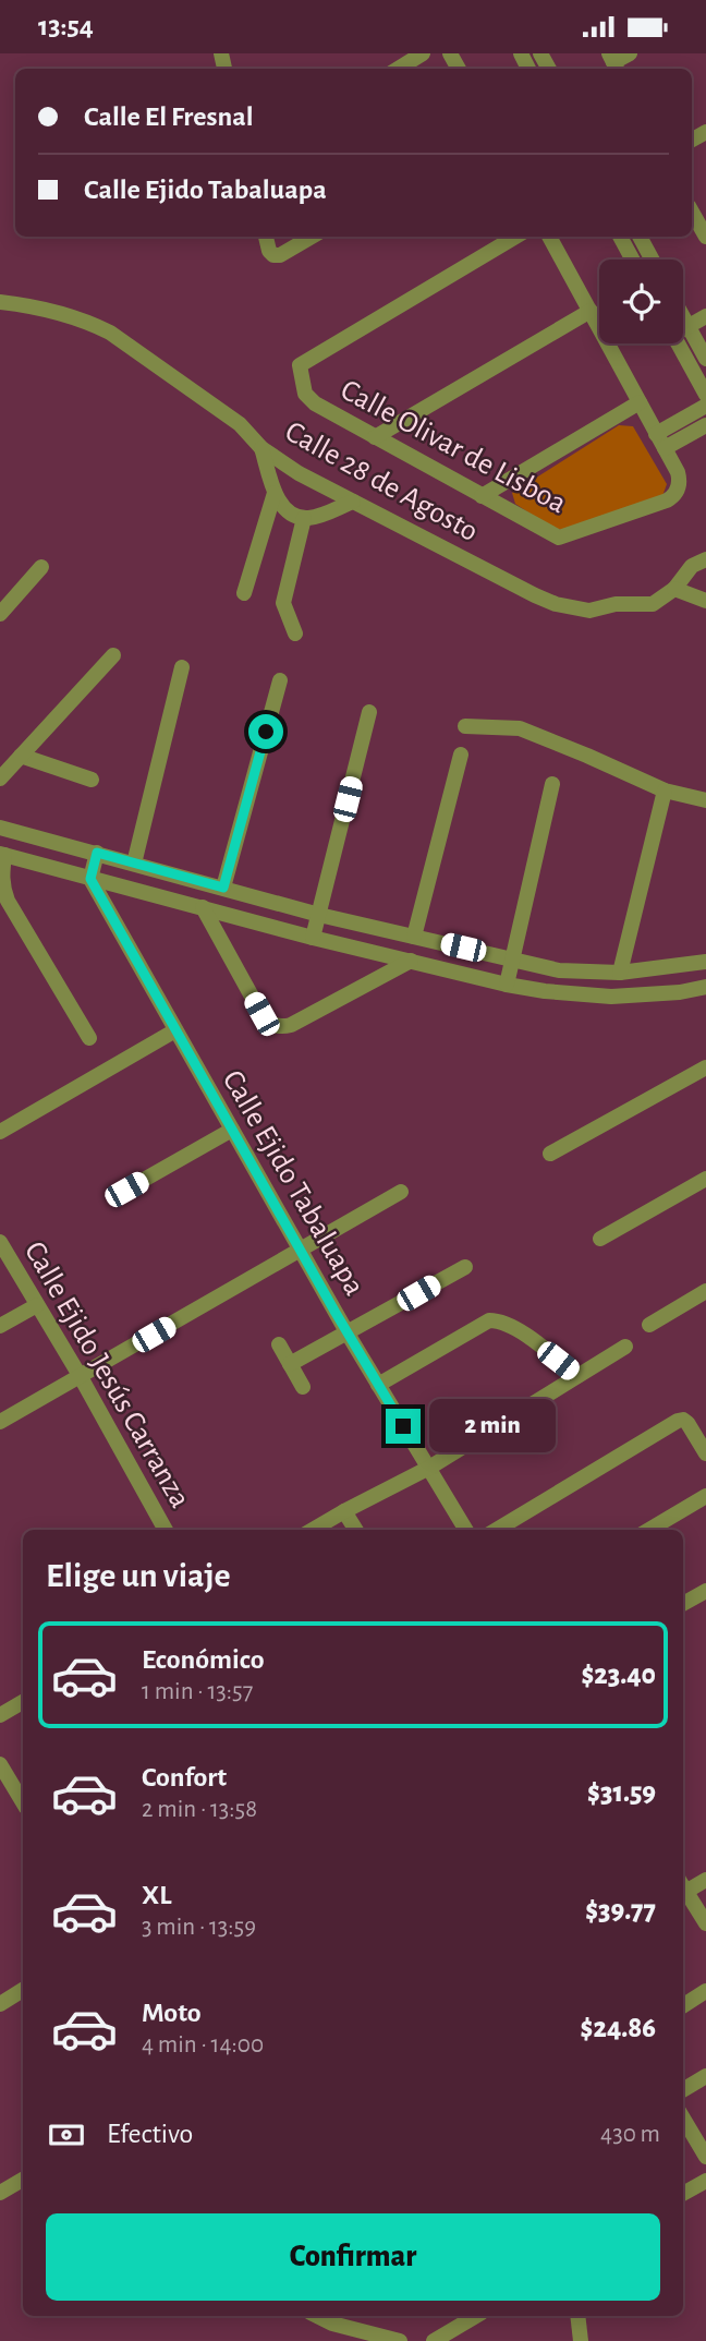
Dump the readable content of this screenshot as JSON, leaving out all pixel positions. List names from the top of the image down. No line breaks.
{"streets":{"street":["Calle Olivar de Lisboa","Calle 28 de Agosto","Calle Ejido Tabaluapa","Calle Ejido Jesús Carranza"]},"page":{"status":"13:54","banner":["Calle El Fresnal","Calle Ejido Tabaluapa"],"bubble":"2 min","heading":"Elige un viaje","list":[{"name":"Económico","note":"1 min · 13:57","value":"$23.40"},{"name":"Confort","note":"2 min · 13:58","value":"$31.59"},{"name":"XL","note":"3 min · 13:59","value":"$39.77"},{"name":"Moto","note":"4 min · 14:00","value":"$24.86"}],"pay":["Efectivo","430 m"],"buttons":"Confirmar"}}
